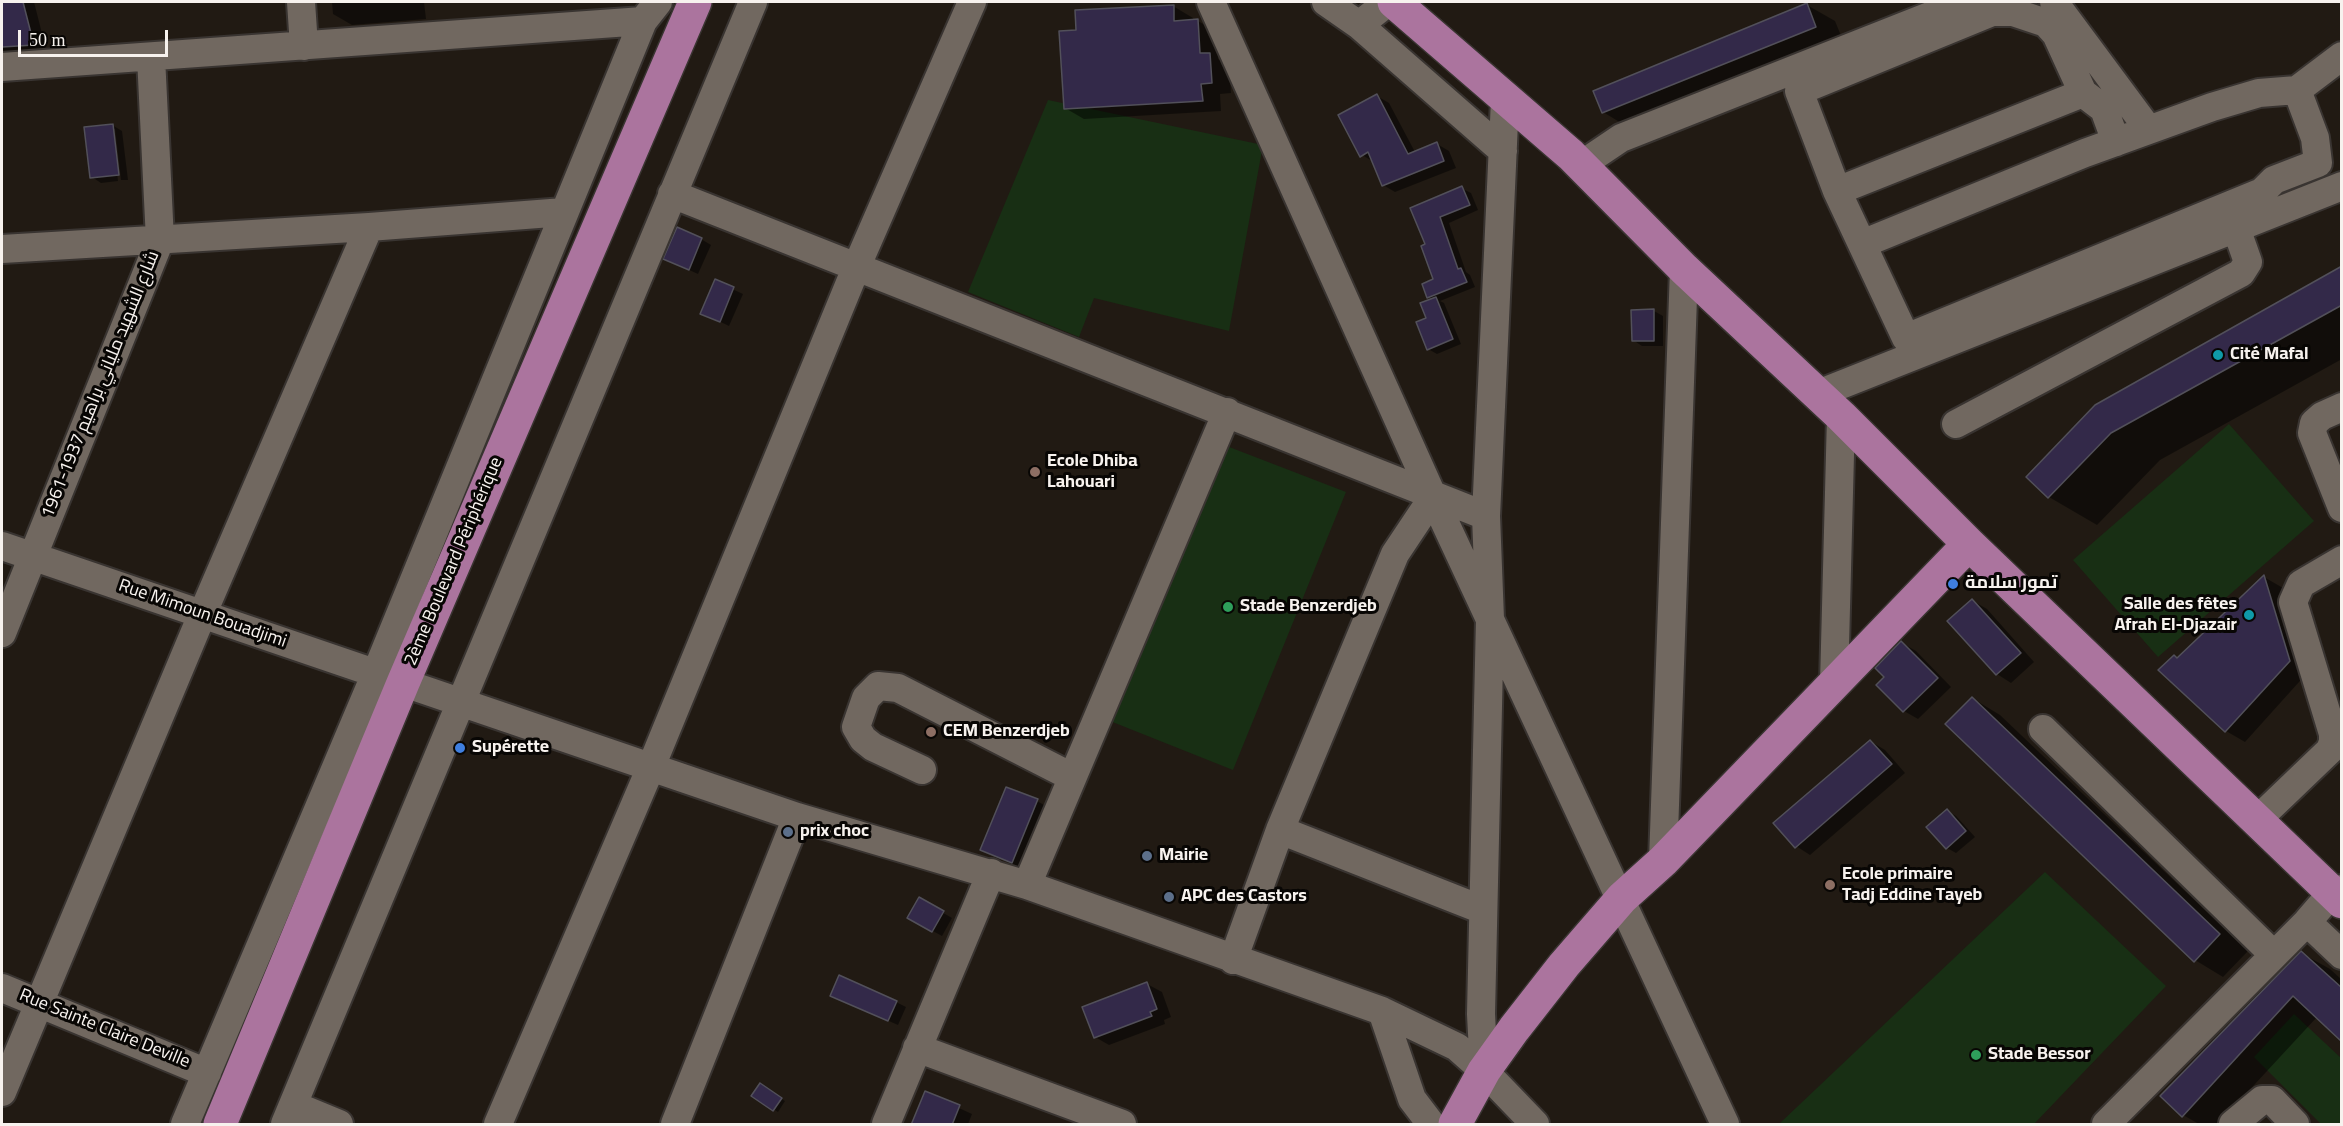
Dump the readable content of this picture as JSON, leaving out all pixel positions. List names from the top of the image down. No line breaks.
{"streets":{"main road":["2ème Boulevard Périphérique"],"street":["شارع الشهيد ملياني براهيم 1937-1961","Rue Mimoun Bouadjimi","Rue Sainte Claire Deville"]},"crossings":[["شارع الشهيد ملياني براهيم 1937-1961","Rue Mimoun Bouadjimi"],["2ème Boulevard Périphérique","Rue Mimoun Bouadjimi"]],"places":["Cité Mafal","Ecole Dhiba Lahouari","تمور سلامة","Stade Benzerdjeb","Salle des fêtes Afrah El-Djazair","CEM Benzerdjeb","Supérette","prix choc","Mairie","Ecole primaire Tadj Eddine Tayeb","APC des Castors","Stade Bessor"],"scale_bar":"50 m"}
